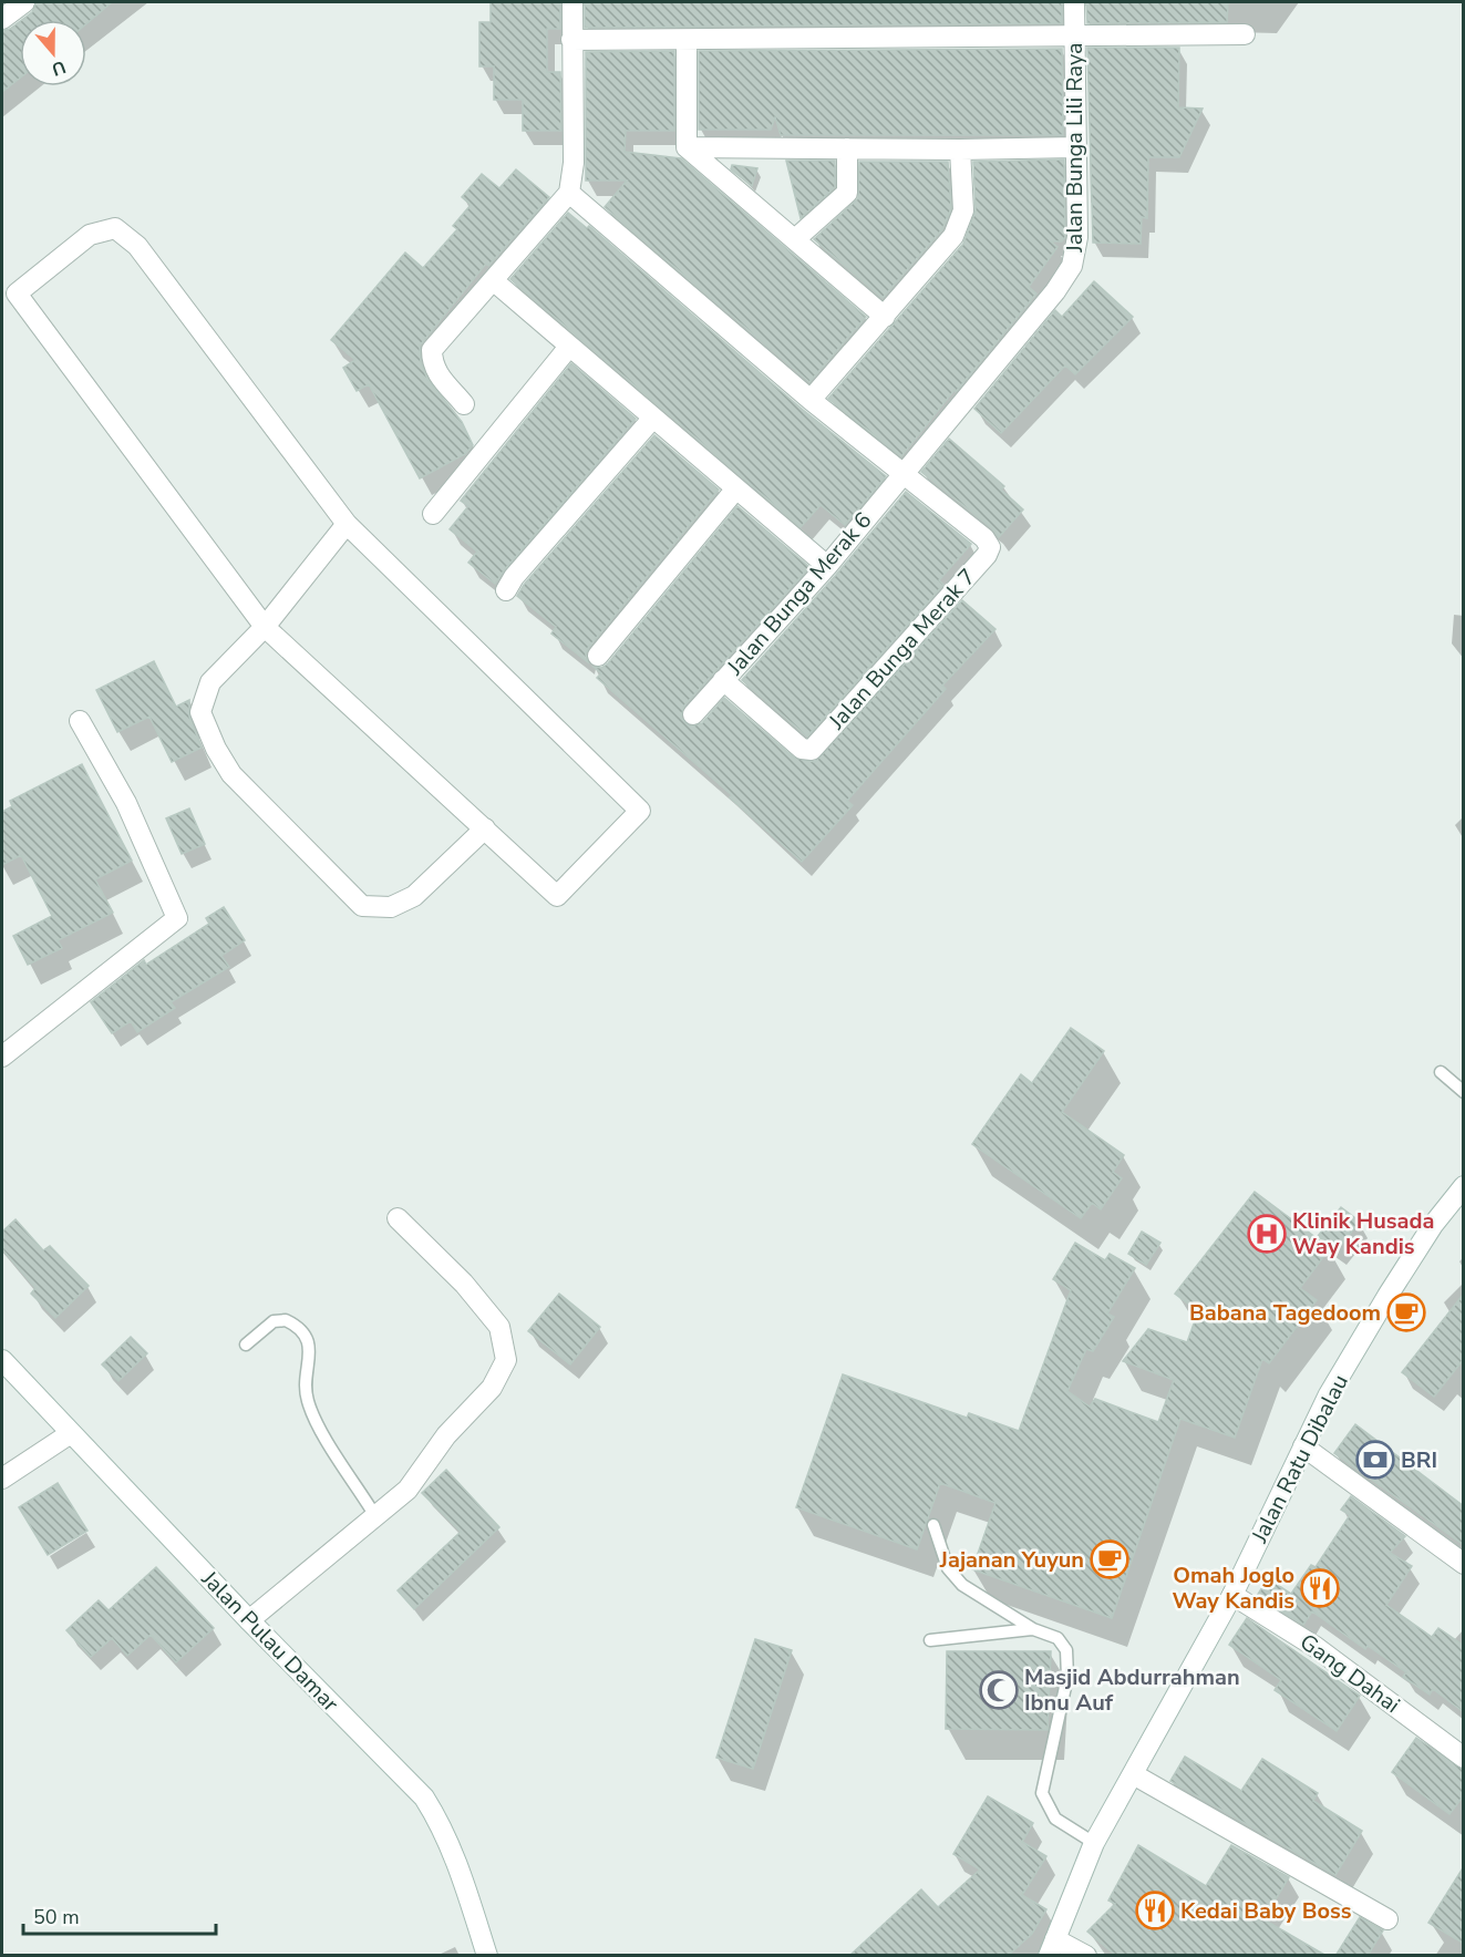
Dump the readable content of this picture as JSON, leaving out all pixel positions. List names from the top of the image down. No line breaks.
{"streets":{"street":["Jalan Bunga Lili Raya","Jalan Bunga Merak 6","Jalan Bunga Merak 7","Jalan Ratu Dibalau","Jalan Pulau Damar","Gang Dahai"]},"crossings":[["Jalan Bunga Lili Raya","Jalan Bunga Merak 6"],["Jalan Bunga Lili Raya","Jalan Bunga Merak 7"],["Jalan Bunga Merak 6","Jalan Bunga Merak 7"],["Jalan Ratu Dibalau","Gang Dahai"]],"places":{"hospital":["Klinik Husada Way Kandis"],"cafe":["Babana Tagedoom","Jajanan Yuyun"],"bank":["BRI"],"restaurant":["Omah Joglo Way Kandis","Kedai Baby Boss"],"mosque":["Masjid Abdurrahman Ibnu Auf"]},"scale_bar":"50 m","north":"bottom"}
